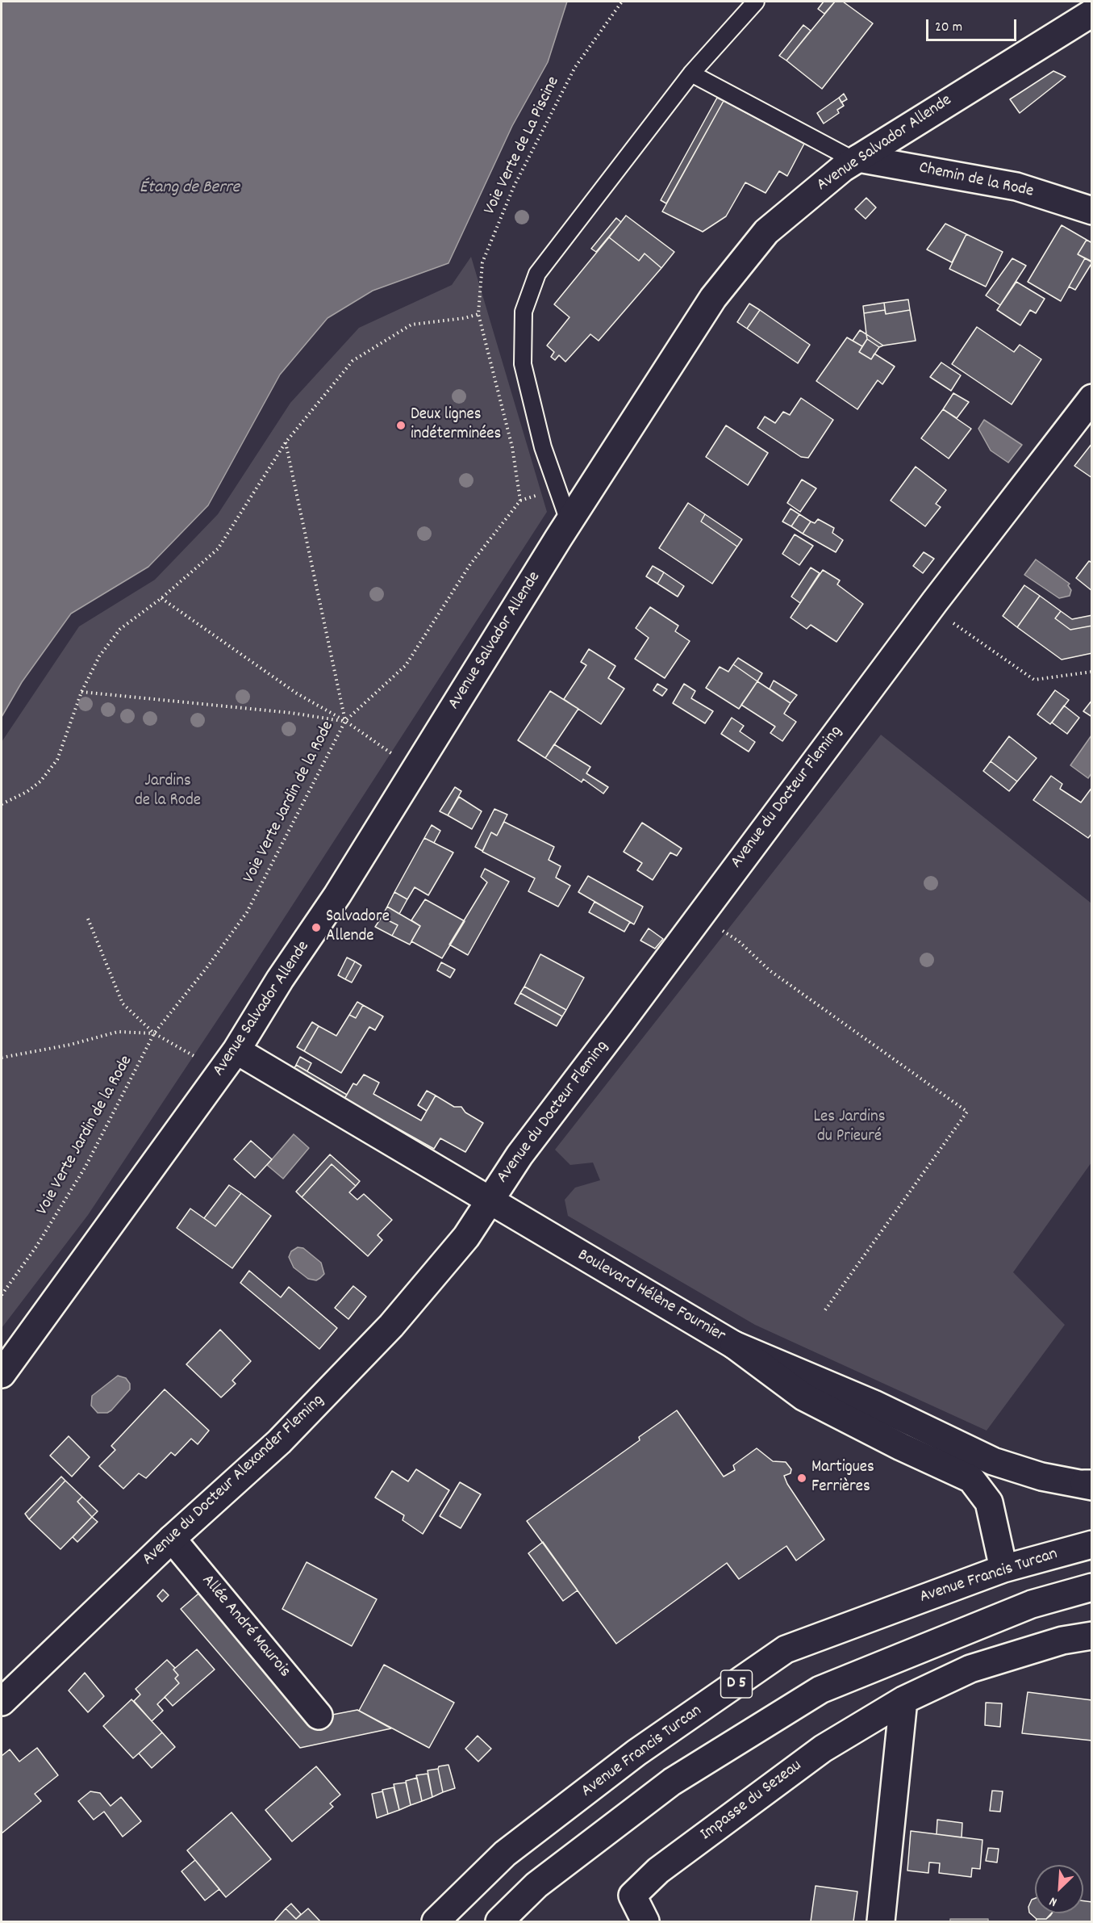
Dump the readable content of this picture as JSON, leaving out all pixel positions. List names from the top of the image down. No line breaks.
{"streets":{"main road":["Avenue Salvador Allende","Chemin de la Rode","Avenue du Docteur Fleming","Boulevard Hélène Fournier","Avenue du Docteur Alexander Fleming","Avenue Francis Turcan","Allée André Maurois","D 5","Impasse du Sezeau"],"path":["Voie Verte de La Piscine","Voie Verte Jardin de la Rode"]},"crossings":[["Avenue Salvador Allende","Chemin de la Rode"],["Avenue Salvador Allende","Boulevard Hélène Fournier"],["Voie Verte de La Piscine","Voie Verte Jardin de la Rode"],["Avenue du Docteur Fleming","Boulevard Hélène Fournier"],["Avenue du Docteur Fleming","Avenue du Docteur Alexander Fleming"],["Boulevard Hélène Fournier","Avenue du Docteur Alexander Fleming"],["Avenue du Docteur Alexander Fleming","Allée André Maurois"]],"water":["Étang de Berre"],"parks":["Jardins de la Rode","Les Jardins du Prieuré"],"places":["Deux lignes indéterminées","Salvadore Allende","Martigues Ferrières"],"scale_bar":"20 m","north":"bottom left"}
